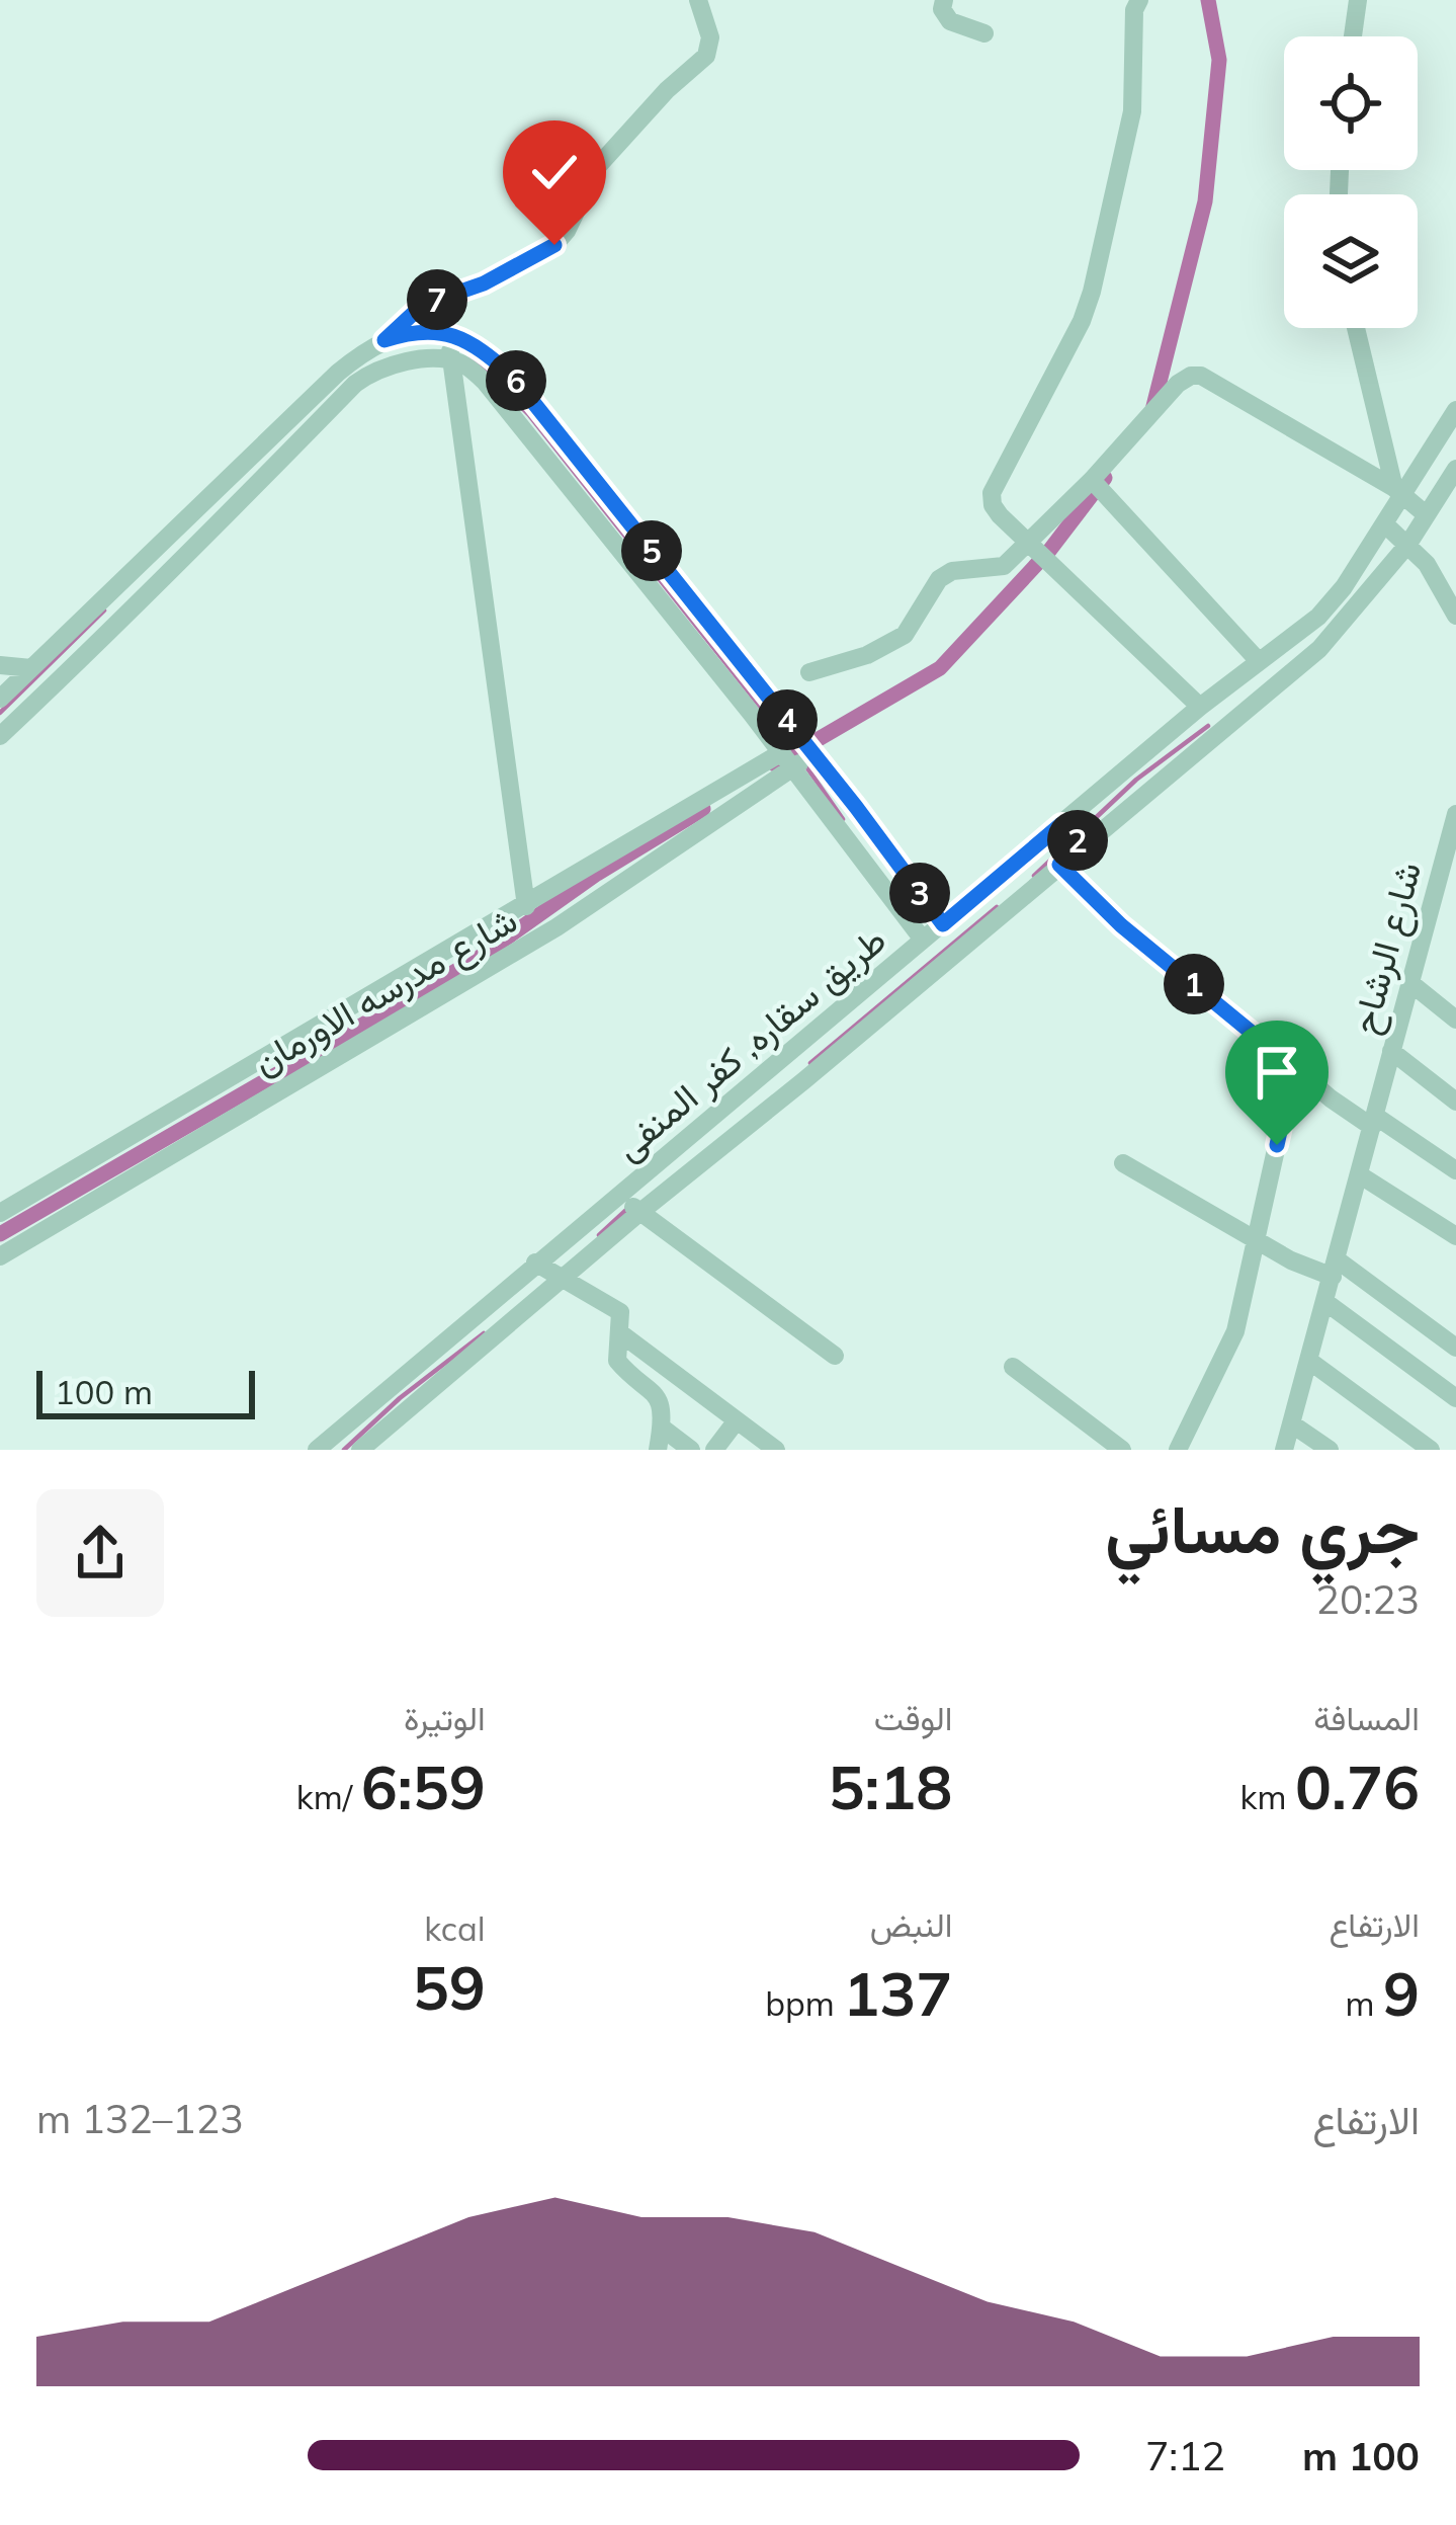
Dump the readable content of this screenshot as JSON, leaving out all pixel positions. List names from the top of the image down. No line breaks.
{"streets":{"street":["شارع الرشاح","شارع مدرسه الاورمان","طريق سقاره, كفر المنفى"]},"scale_bar":"100 m","page":{"pins":["7","6","5","4","2","3","1"],"scale":"100 m","heading":["جري مسائي","20:23"],"stats":[["المسافة","0.76 km"],["الوقت","5:18"],["الوتيرة","6:59 /km"],["الارتفاع","9 m"],["النبض","137 bpm"],["kcal","59"]],"chart":["الارتفاع","123–132 m"],"list":[{"name":"100 m","note":"7:12"}]}}
